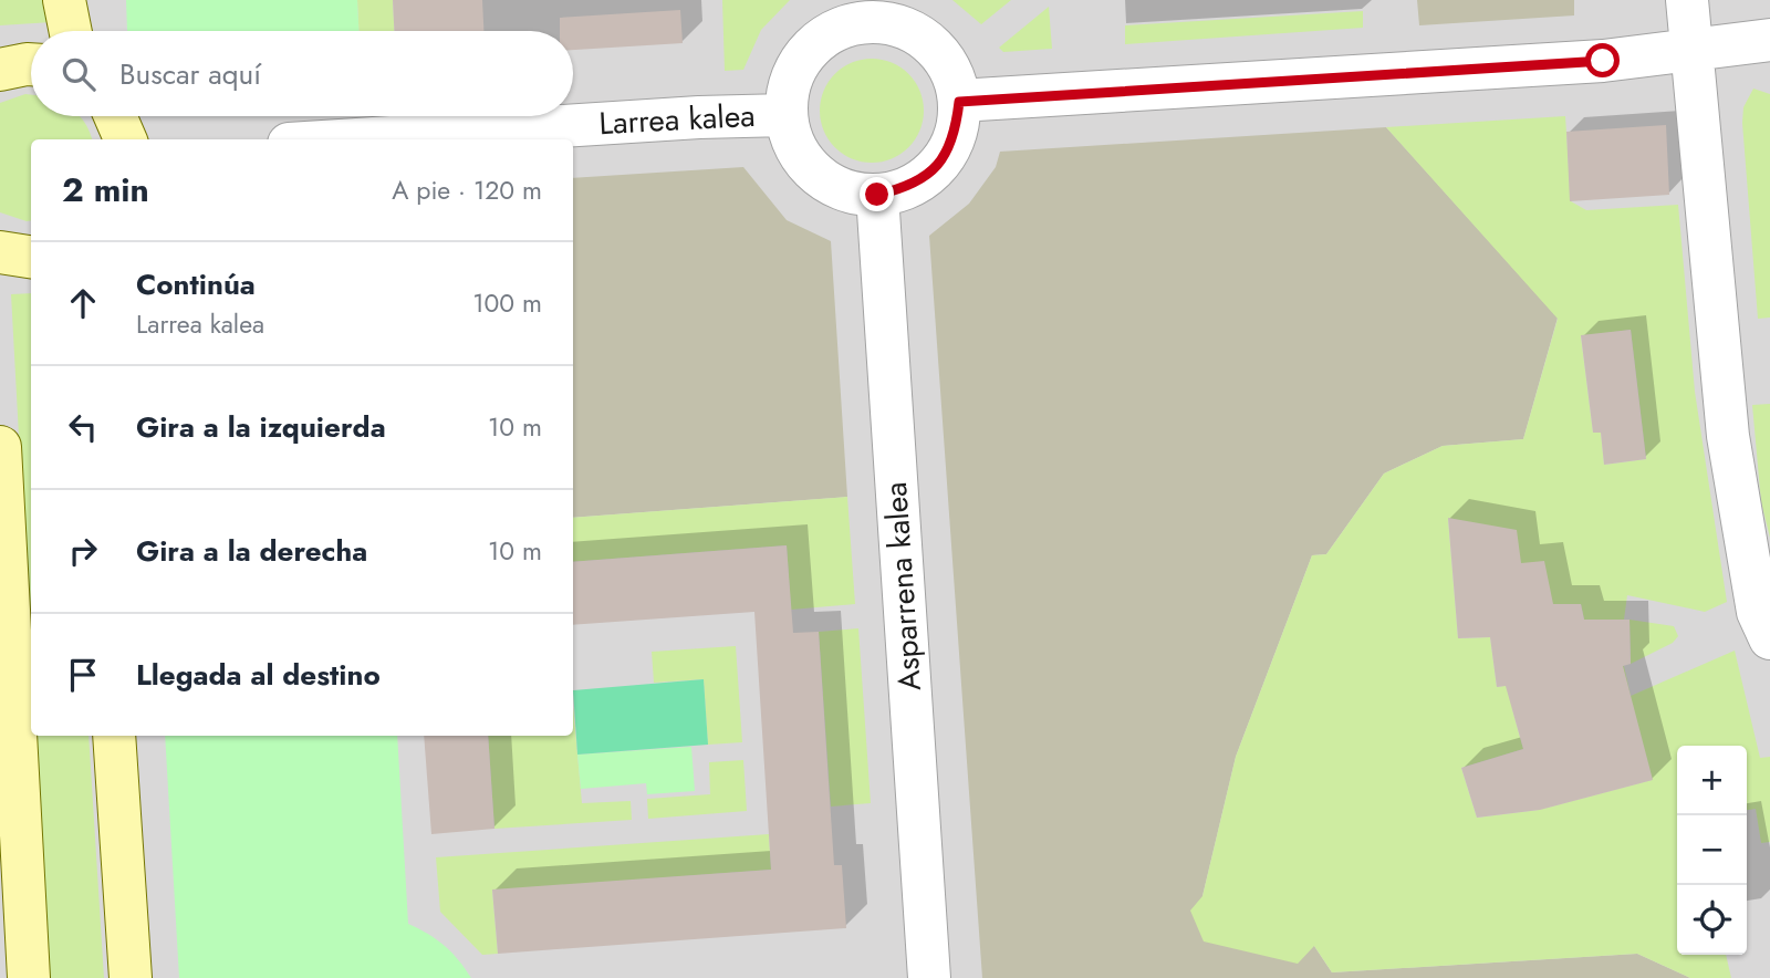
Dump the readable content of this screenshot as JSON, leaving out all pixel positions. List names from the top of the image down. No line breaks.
{"streets":{"street":["Larrea kalea","Asparrena kalea"]},"crossings":[["Larrea kalea","Asparrena kalea"]],"page":{"search":"Buscar aquí","heading":["2 min","A pie · 120 m"],"list":[["Continúa","Larrea kalea","100 m"],["Gira a la izquierda","10 m"],["Gira a la derecha","10 m"],"Llegada al destino"],"map_buttons":["+","−"]}}
